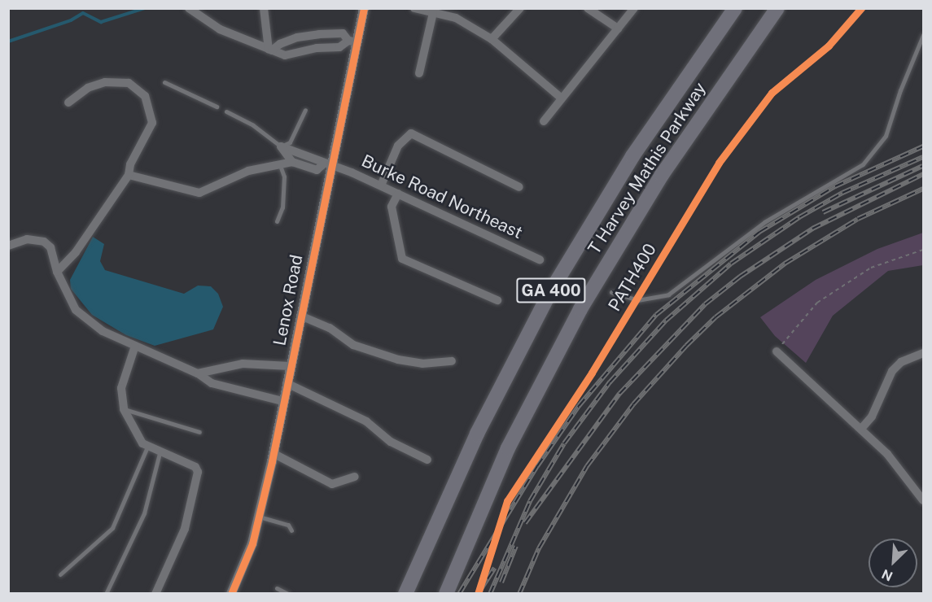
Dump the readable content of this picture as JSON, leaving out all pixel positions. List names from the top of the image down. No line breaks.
{"streets":{"highway":["T Harvey Mathis Parkway","GA 400"],"street":["Burke Road Northeast","Lenox Road"],"cycle path":["PATH400"]},"crossings":[["Burke Road Northeast","Lenox Road"]],"north":"bottom left"}
